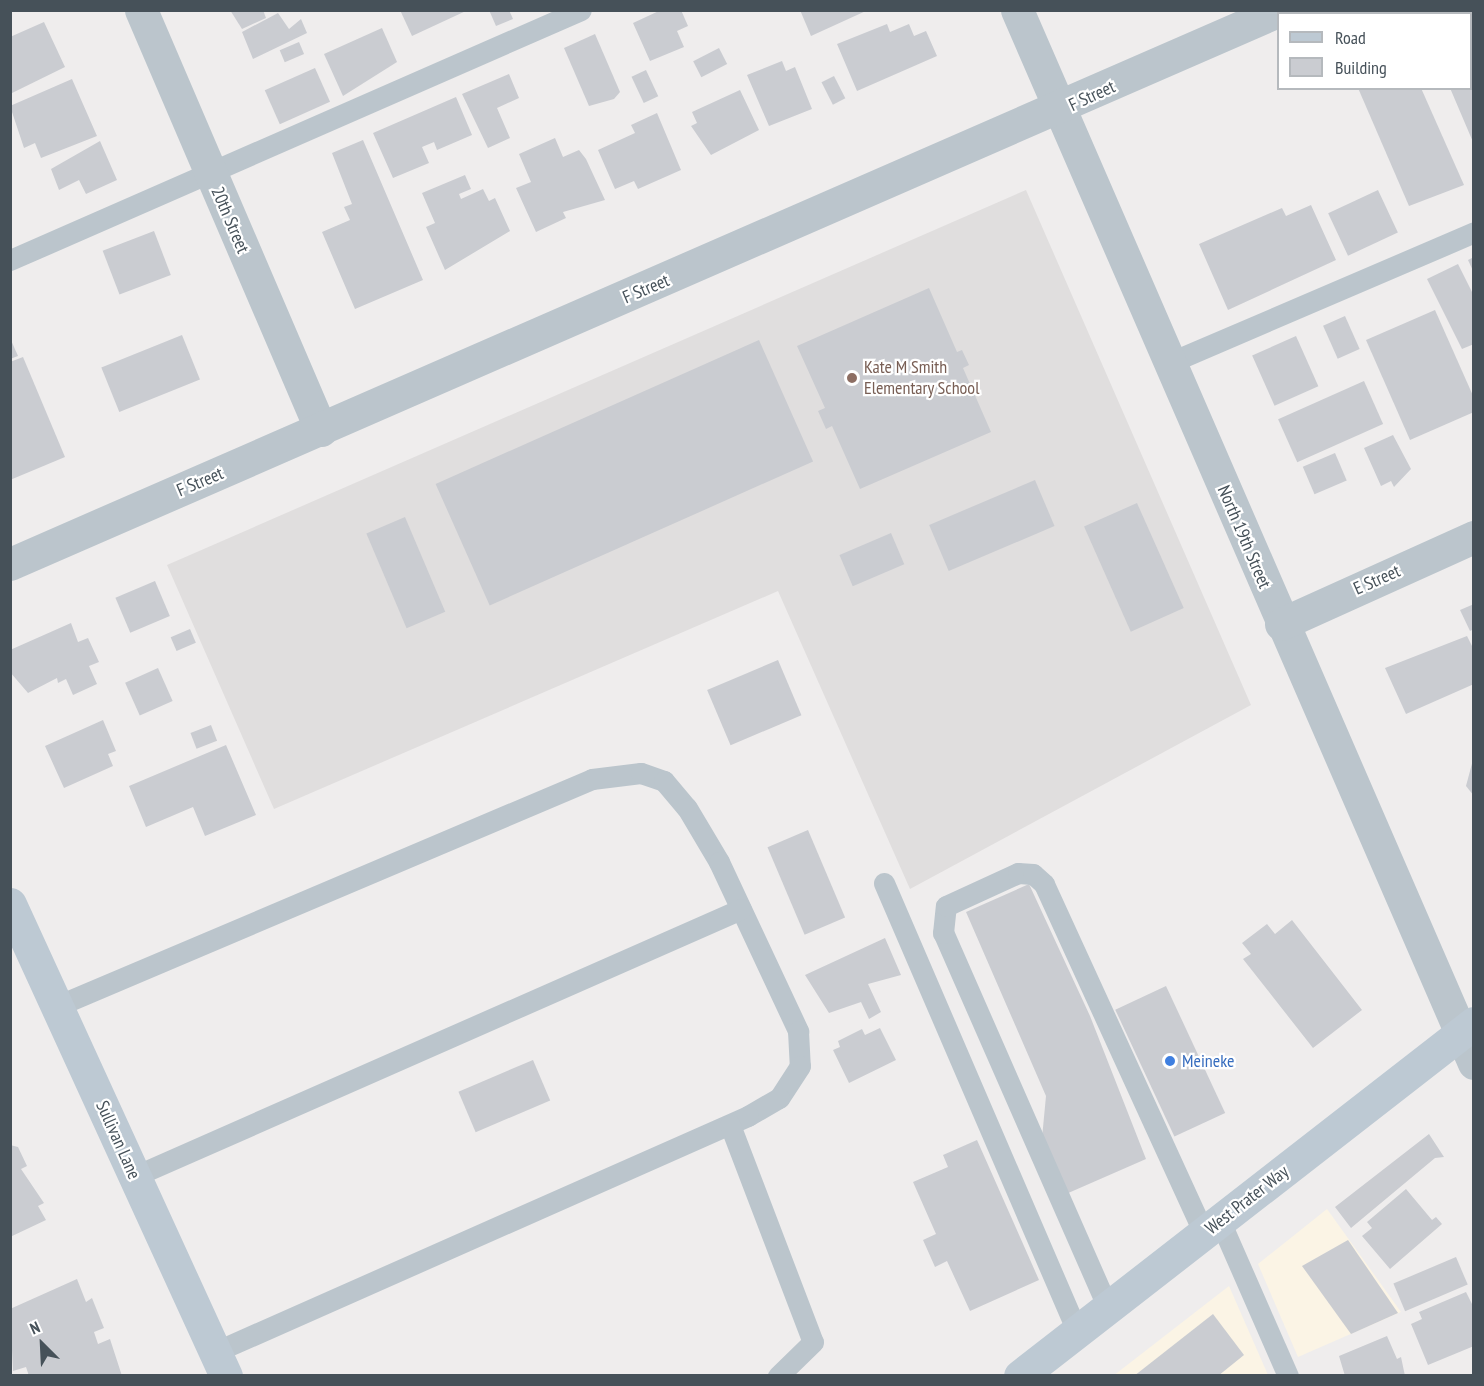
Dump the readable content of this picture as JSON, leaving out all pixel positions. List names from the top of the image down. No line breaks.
{"streets":{"main road":["Sullivan Lane","West Prater Way"],"street":["F Street","20th Street","North 19th Street","E Street"]},"crossings":[["F Street","20th Street"],["F Street","North 19th Street"],["North 19th Street","E Street"],["North 19th Street","West Prater Way"]],"places":["Kate M Smith Elementary School","Meineke"],"legend":["Road","Building"],"north":"top left"}
